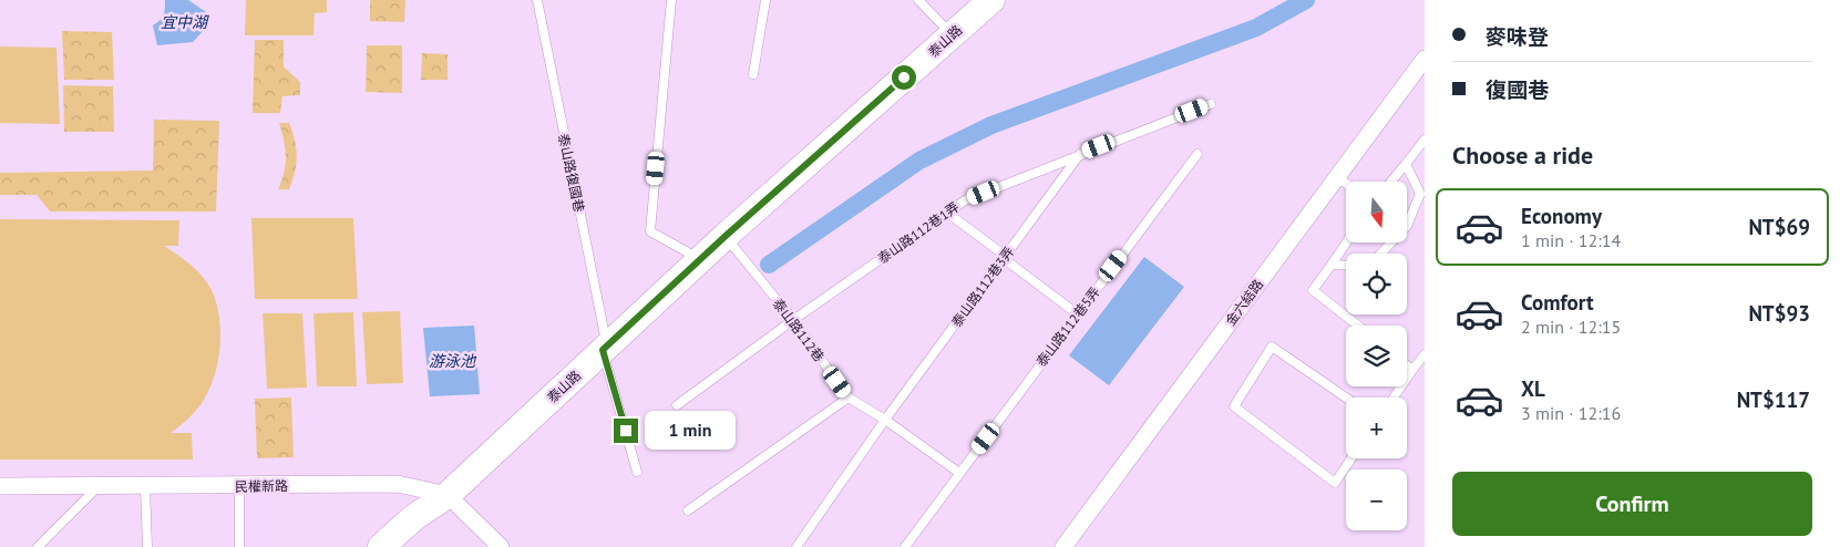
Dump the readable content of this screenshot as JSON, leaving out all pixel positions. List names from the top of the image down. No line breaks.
{"streets":{"main road":["泰山路"],"street":["金六結路","民權新路"],"lane":["泰山路復國巷","泰山路112巷1弄","泰山路112巷3弄","泰山路112巷5弄","泰山路112巷"]},"crossings":[["泰山路","泰山路復國巷"],["泰山路","泰山路112巷"],["泰山路","民權新路"],["泰山路112巷1弄","泰山路112巷3弄"],["泰山路112巷1弄","泰山路112巷"],["泰山路112巷3弄","泰山路112巷"],["泰山路112巷5弄","泰山路112巷"]],"water":["宜中湖","游泳池"],"north":"bottom","page":{"banner":["麥味登","復國巷"],"heading":"Choose a ride","map_buttons":["+","−"],"list":[{"name":"Economy","note":"1 min · 12:14","value":"NT$69"},{"name":"Comfort","note":"2 min · 12:15","value":"NT$93"},{"name":"XL","note":"3 min · 12:16","value":"NT$117"}],"bubble":"1 min","buttons":"Confirm"}}
